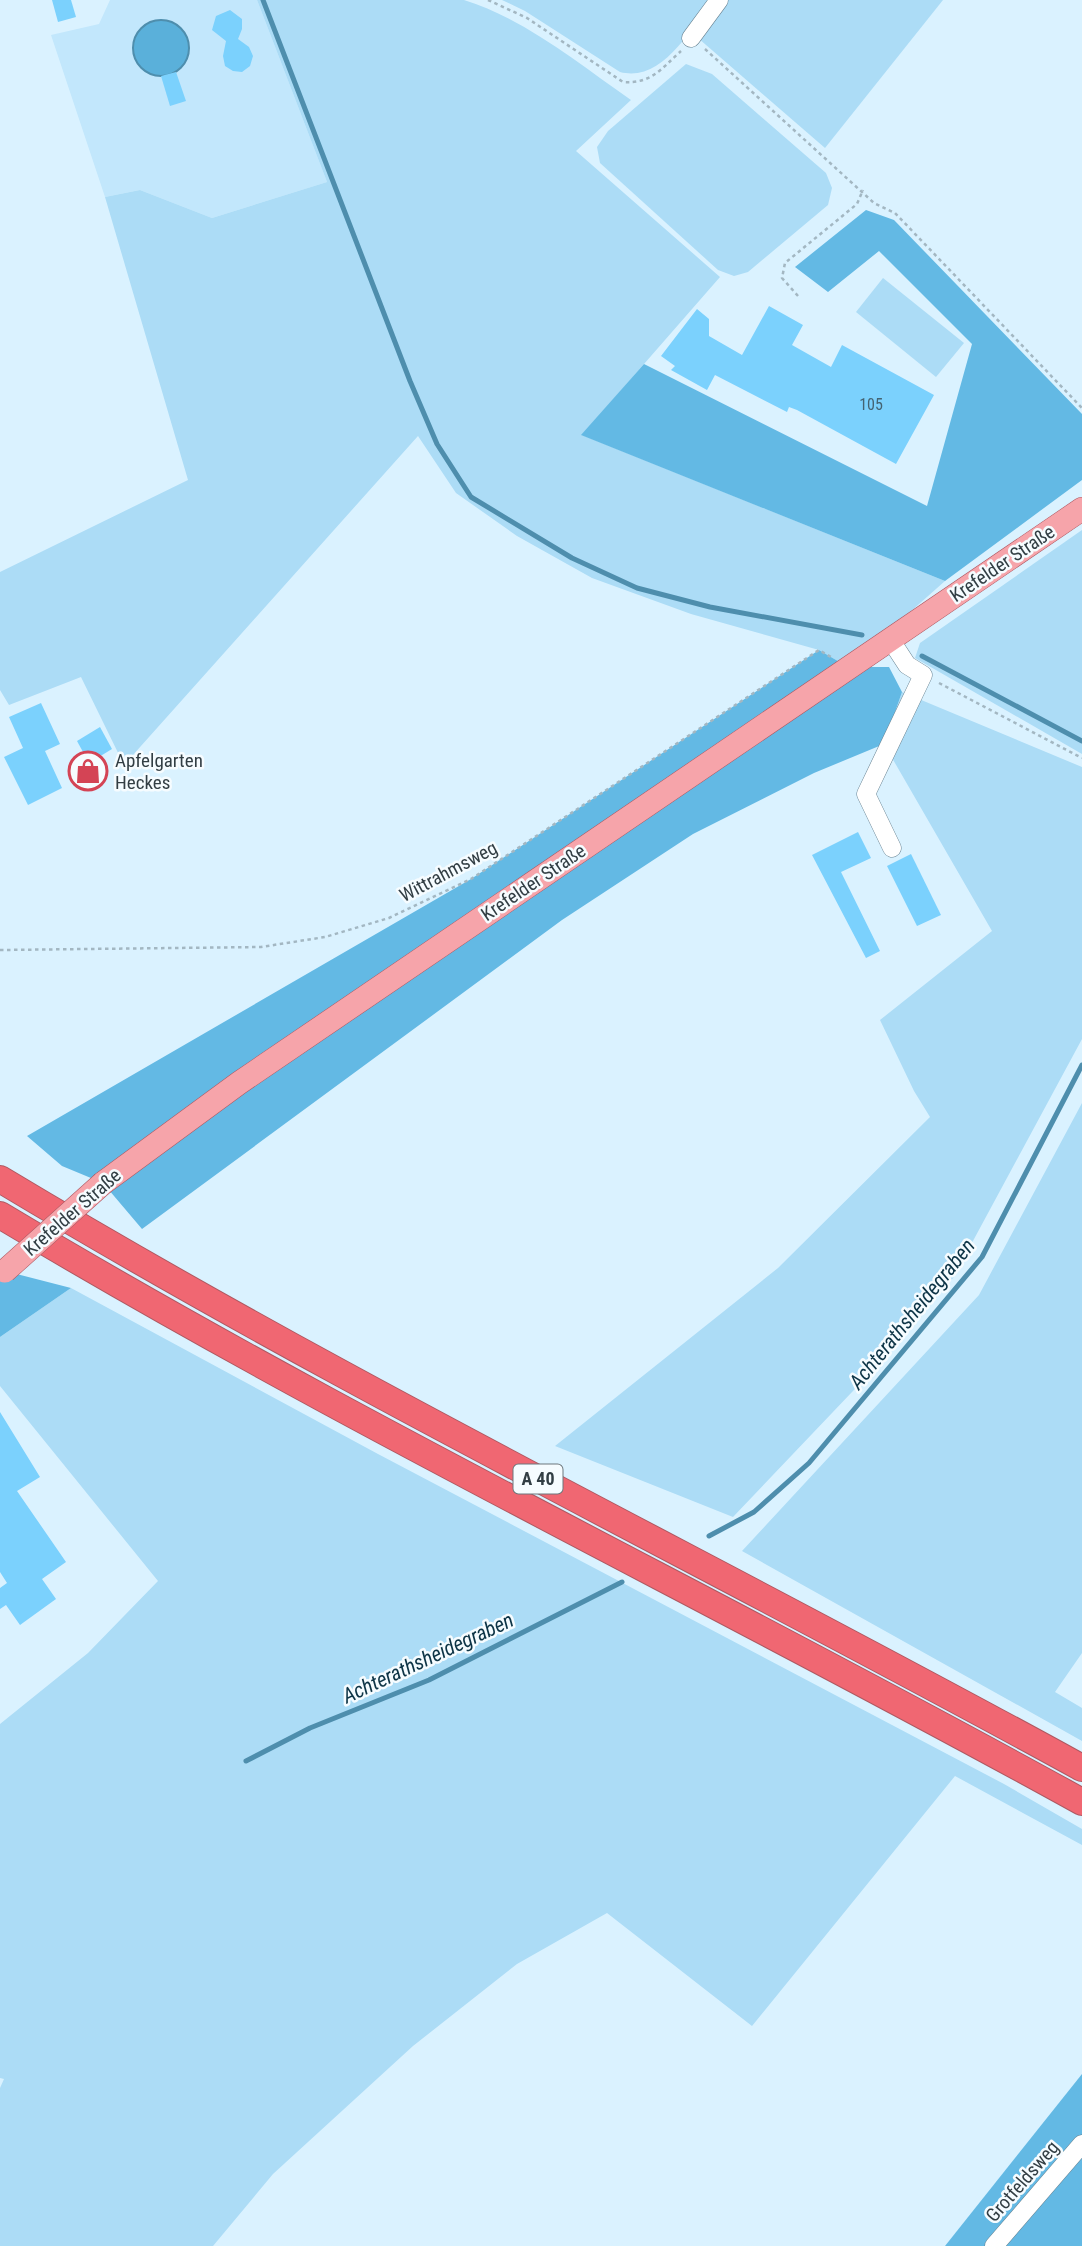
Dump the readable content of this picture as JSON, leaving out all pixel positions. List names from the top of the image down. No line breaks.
{"streets":{"highway":["A 40"],"main road":["Krefelder Straße"],"street":["Grotfeldsweg"],"path":["Wittrahmsweg"]},"crossings":[["Krefelder Straße","Wittrahmsweg"]],"water":["Achterathsheidegraben"],"places":{"shop":["Apfelgarten Heckes"]},"house_numbers":["105"]}
